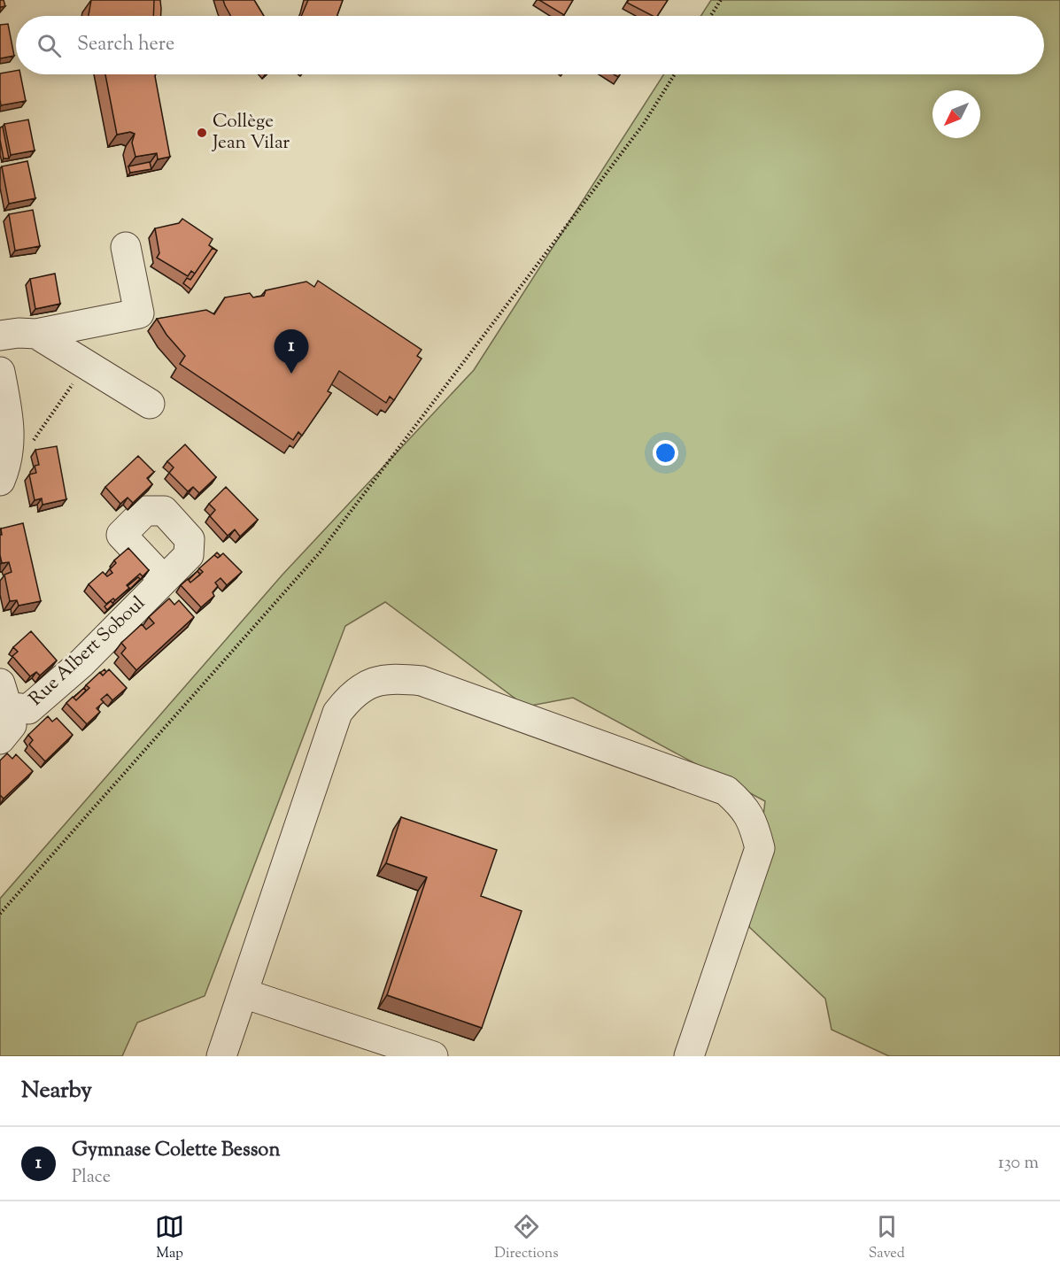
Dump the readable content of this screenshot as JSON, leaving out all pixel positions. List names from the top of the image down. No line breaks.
{"streets":{"street":["Rue Albert Soboul"]},"places":["Collège Jean Vilar"],"north":"bottom left","page":{"search":"Search here","pins":"1","heading":"Nearby","list":[{"mark":"1","name":"Gymnase Colette Besson","note":"Place","value":"130 m"}],"nav":["Map","Directions","Saved"]}}
